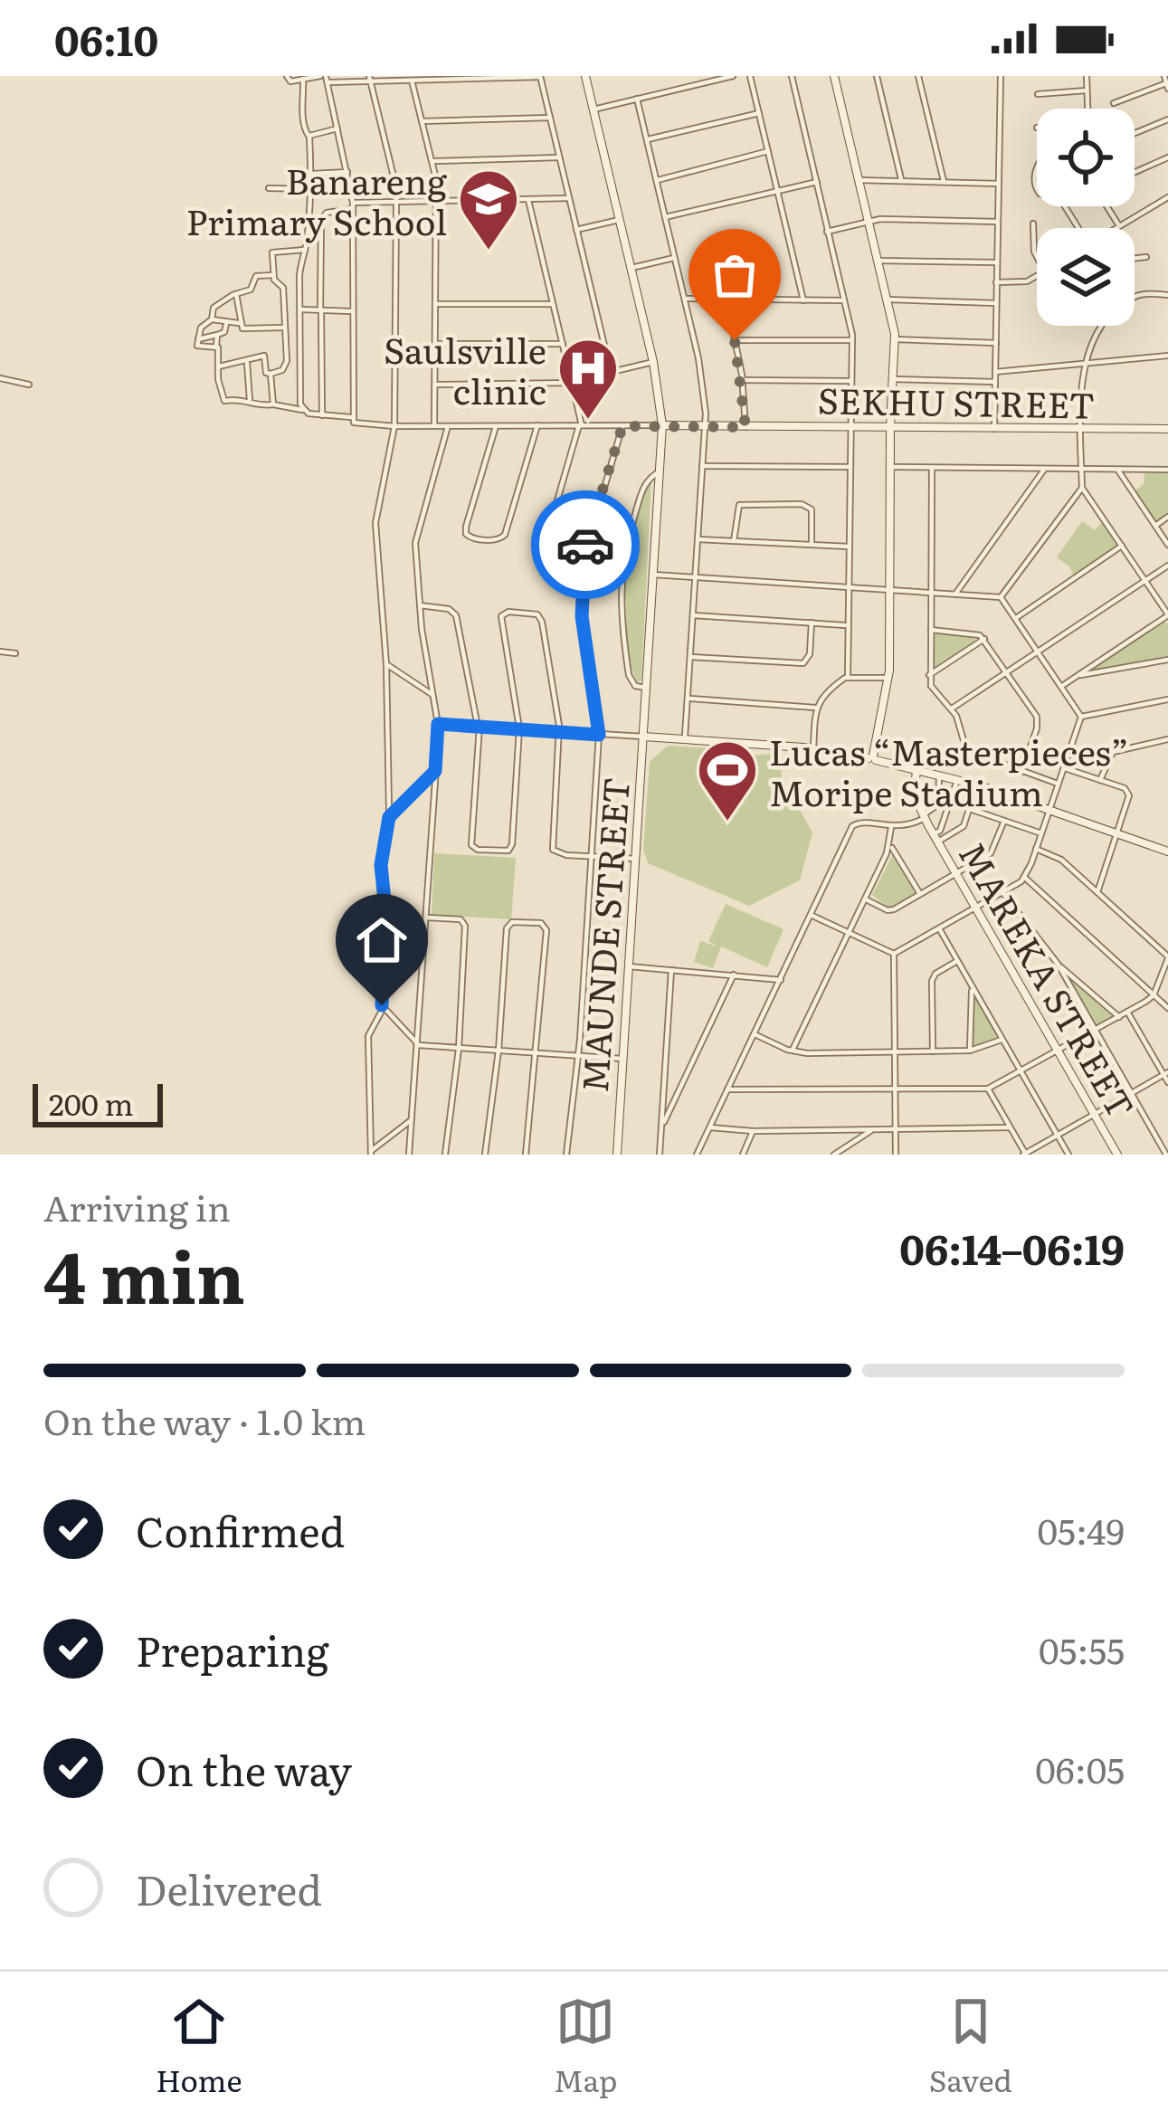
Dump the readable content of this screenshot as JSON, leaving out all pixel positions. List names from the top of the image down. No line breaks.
{"streets":{"street":["SEKHU STREET","MAUNDE STREET","MAREKA STREET"]},"crossings":[["SEKHU STREET","MAUNDE STREET"]],"places":{"school or university":["Banareng Primary School"],"hospital":["Saulsville clinic"],"sports":["Lucas “Masterpieces” Moripe Stadium"]},"scale_bar":"200 m","page":{"status":"06:10","scale":"200 m","heading":["4 min","Arriving in","06:14–06:19"],"bar":"On the way · 1.0 km","list":[["Confirmed","05:49"],["Preparing","05:55"],["On the way","06:05"],"Delivered"],"tabs":["Home","Map","Saved"]}}
